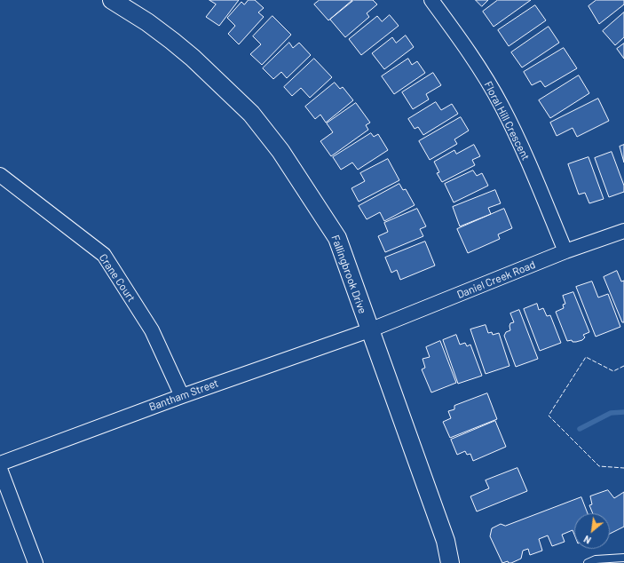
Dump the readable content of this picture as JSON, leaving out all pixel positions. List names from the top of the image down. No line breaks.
{"streets":{"street":["Floral Hill Crescent","Fallingbrook Drive","Crane Court","Daniel Creek Road","Bantham Street"]},"crossings":[["Floral Hill Crescent","Daniel Creek Road"],["Fallingbrook Drive","Daniel Creek Road"],["Fallingbrook Drive","Bantham Street"],["Crane Court","Bantham Street"],["Daniel Creek Road","Bantham Street"]],"north":"bottom left"}
